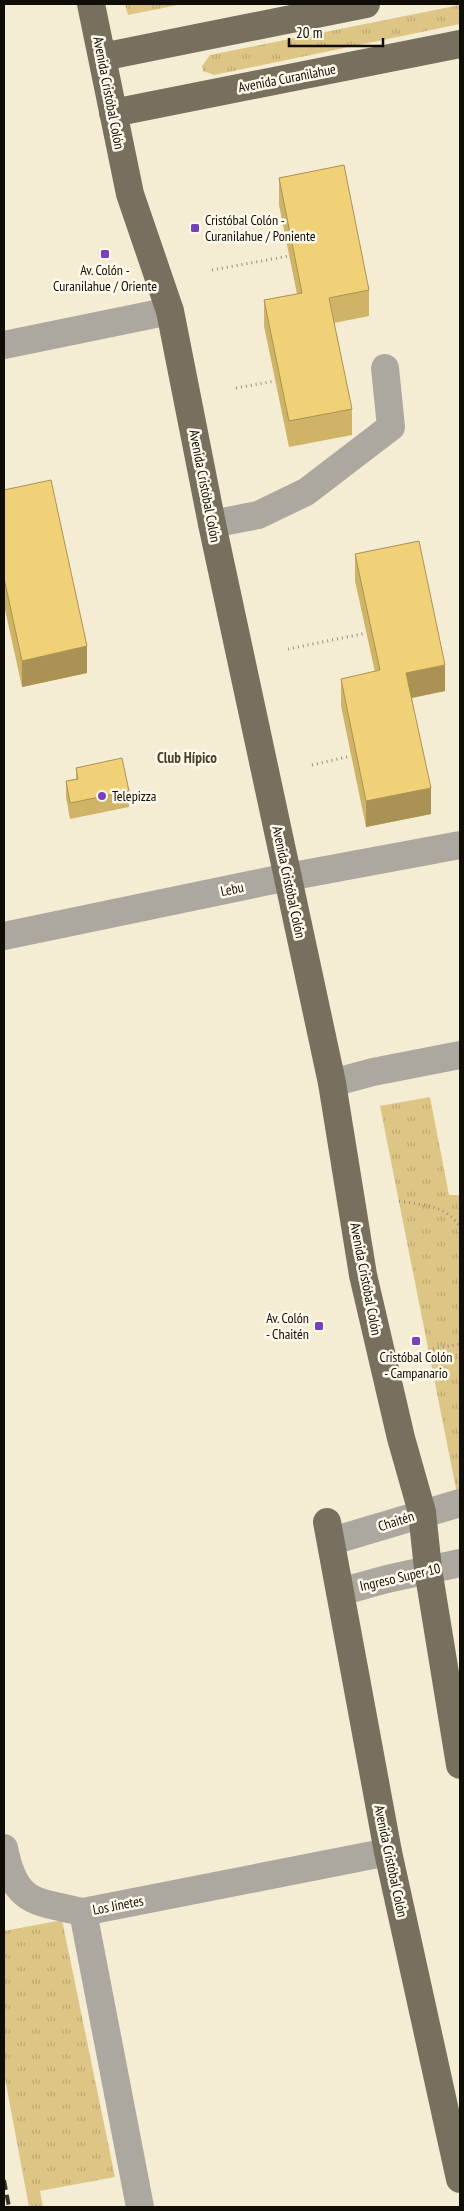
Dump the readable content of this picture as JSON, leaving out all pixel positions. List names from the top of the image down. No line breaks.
{"streets":{"main road":["Avenida Curanilahue","Avenida Cristóbal Colón"],"street":["Lebu","Chaitén","Ingreso Super 10","Los Jinetes"]},"crossings":[["Avenida Curanilahue","Avenida Cristóbal Colón"],["Avenida Cristóbal Colón","Lebu"],["Avenida Cristóbal Colón","Chaitén"],["Avenida Cristóbal Colón","Ingreso Super 10"],["Avenida Cristóbal Colón","Los Jinetes"]],"districts":["Club Hípico"],"places":{"transit":["Cristóbal Colón - Curanilahue / Poniente","Av. Colón - Curanilahue / Oriente","Av. Colón - Chaitén","Cristóbal Colón - Campanario"],"other":["Telepizza"]},"scale_bar":"20 m"}
